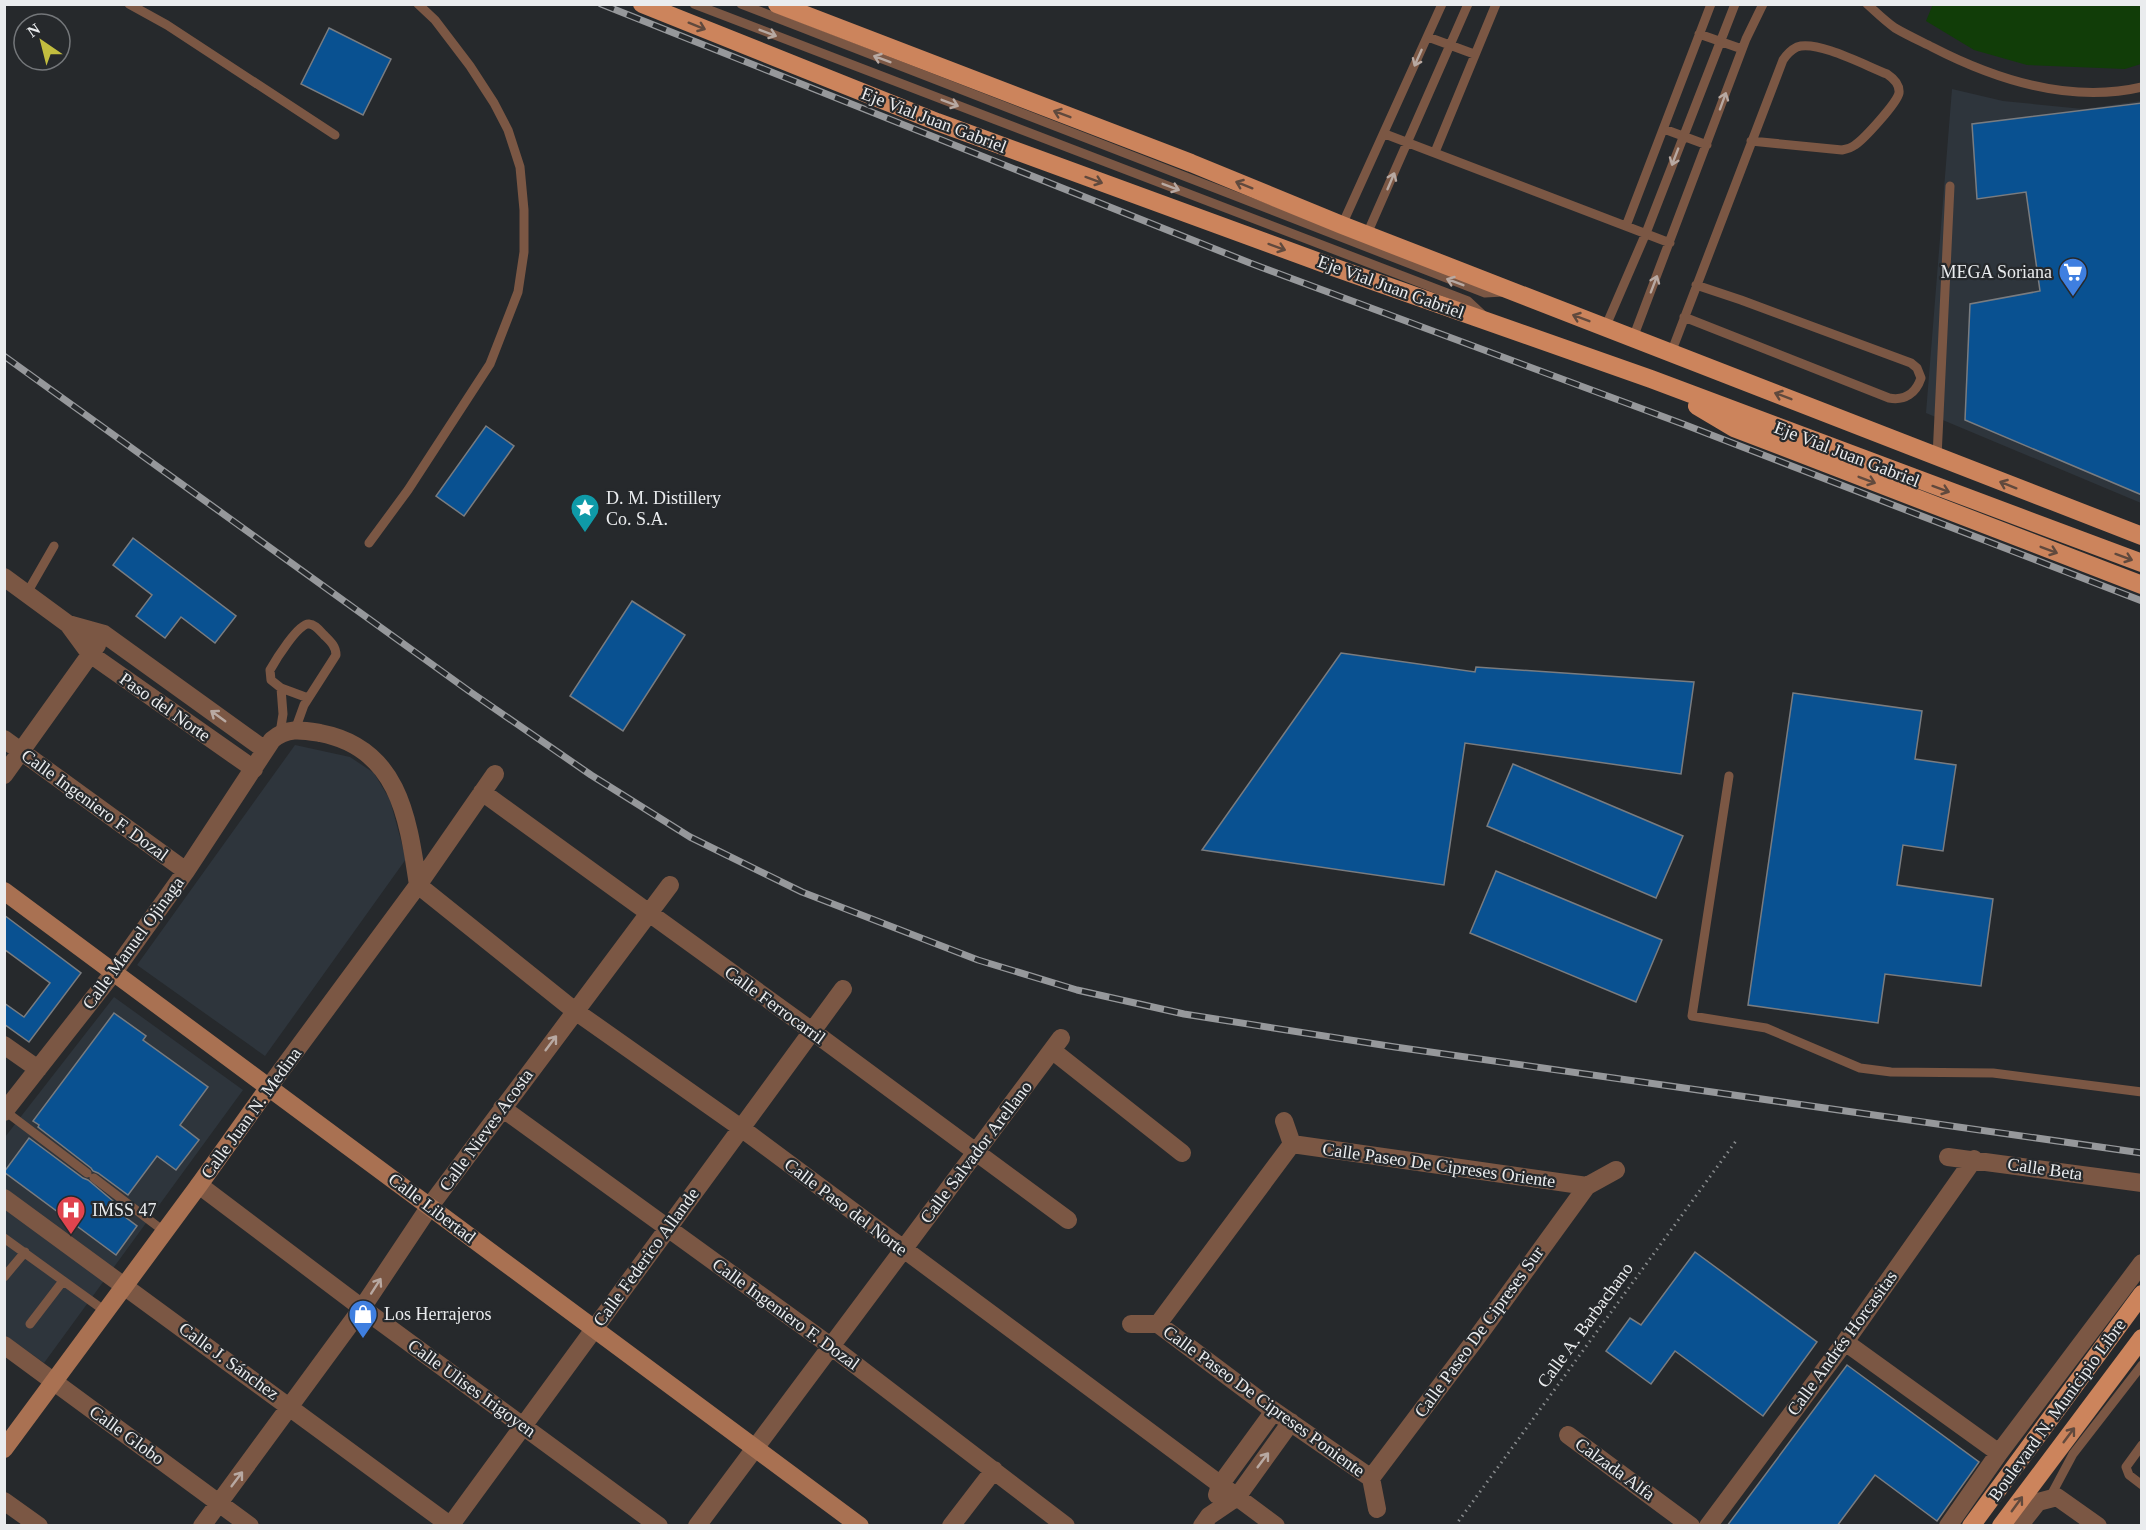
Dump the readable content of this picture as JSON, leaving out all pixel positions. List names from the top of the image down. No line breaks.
{"streets":{"main road":["Eje Vial Juan Gabriel","Boulevard N. Municipio Libre"],"street":["Paso del Norte","Calle Ingeniero F. Dozal","Calle Manuel Ojinaga","Calle Ferrocarril","Calle Juan N. Medina","Calle Nieves Acosta","Calle Salvador Arellano","Calle Paseo De Cipreses Oriente","Calle Beta","Calle Paso del Norte","Calle Libertad","Calle Federico Allande","Calle Paseo De Cipreses Sur","Calle Andrés Horcasitas","Calle J. Sánchez","Calle Ulises Irigoyen","Calle Paseo De Cipreses Poniente","Calle Globo","Calzada Alfa"],"path":["Calle A. Barbachano"]},"crossings":[["Paso del Norte","Calle Manuel Ojinaga"],["Calle Ingeniero F. Dozal","Calle Manuel Ojinaga"],["Calle Ingeniero F. Dozal","Calle Nieves Acosta"],["Calle Ingeniero F. Dozal","Calle Salvador Arellano"],["Calle Ingeniero F. Dozal","Calle Federico Allande"],["Calle Manuel Ojinaga","Calle Libertad"],["Calle Ferrocarril","Calle Juan N. Medina"],["Calle Ferrocarril","Calle Nieves Acosta"],["Calle Ferrocarril","Calle Salvador Arellano"],["Calle Ferrocarril","Calle Federico Allande"],["Calle Juan N. Medina","Calle Paso del Norte"],["Calle Juan N. Medina","Calle Libertad"],["Calle Juan N. Medina","Calle J. Sánchez"],["Calle Juan N. Medina","Calle Ulises Irigoyen"],["Calle Juan N. Medina","Calle Globo"],["Calle Nieves Acosta","Calle Paso del Norte"],["Calle Nieves Acosta","Calle Libertad"],["Calle Nieves Acosta","Calle J. Sánchez"],["Calle Nieves Acosta","Calle Ulises Irigoyen"],["Calle Nieves Acosta","Calle Globo"],["Calle Salvador Arellano","Calle Paso del Norte"],["Calle Salvador Arellano","Calle Libertad"],["Calle Paseo De Cipreses Oriente","Calle Paseo De Cipreses Sur"],["Calle Beta","Calle Andrés Horcasitas"],["Calle Paso del Norte","Calle Federico Allande"],["Calle Libertad","Calle Federico Allande"],["Calle Federico Allande","Calle J. Sánchez"],["Calle Federico Allande","Calle Ulises Irigoyen"],["Calle Paseo De Cipreses Sur","Calle Paseo De Cipreses Poniente"]],"one_way":["Calle Nieves Acosta"],"places":{"supermarket":["MEGA Soriana"],"place":["D. M. Distillery Co. S.A."],"hospital":["IMSS 47"],"shop":["Los Herrajeros"]},"north":"top left"}
